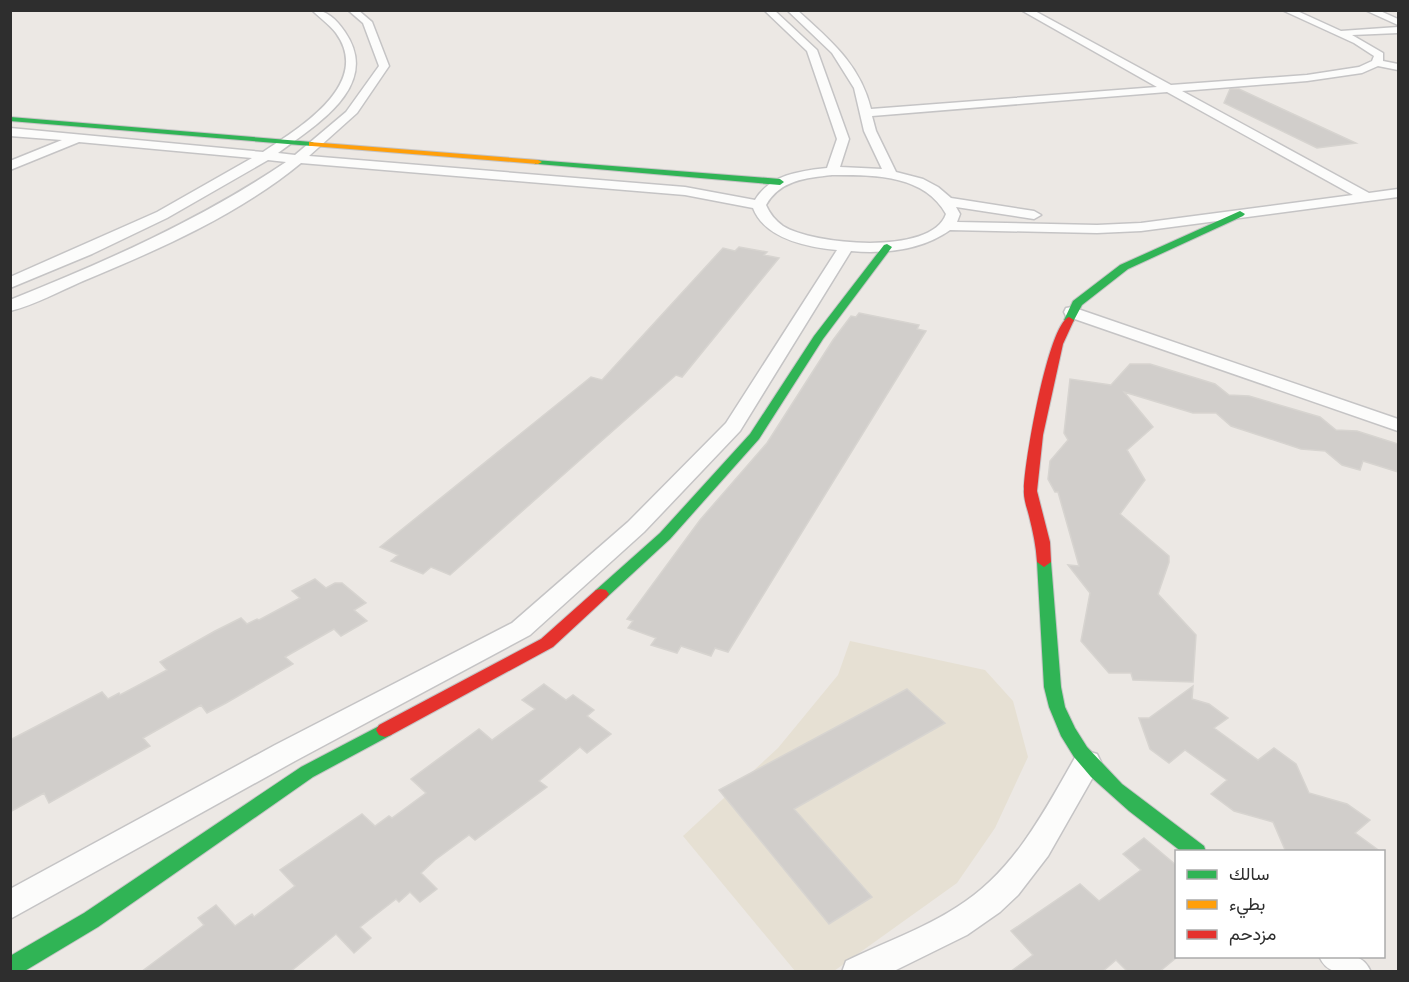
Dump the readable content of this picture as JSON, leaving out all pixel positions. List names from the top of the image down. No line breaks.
{"legend":["سالك","بطيء","مزدحم"]}
